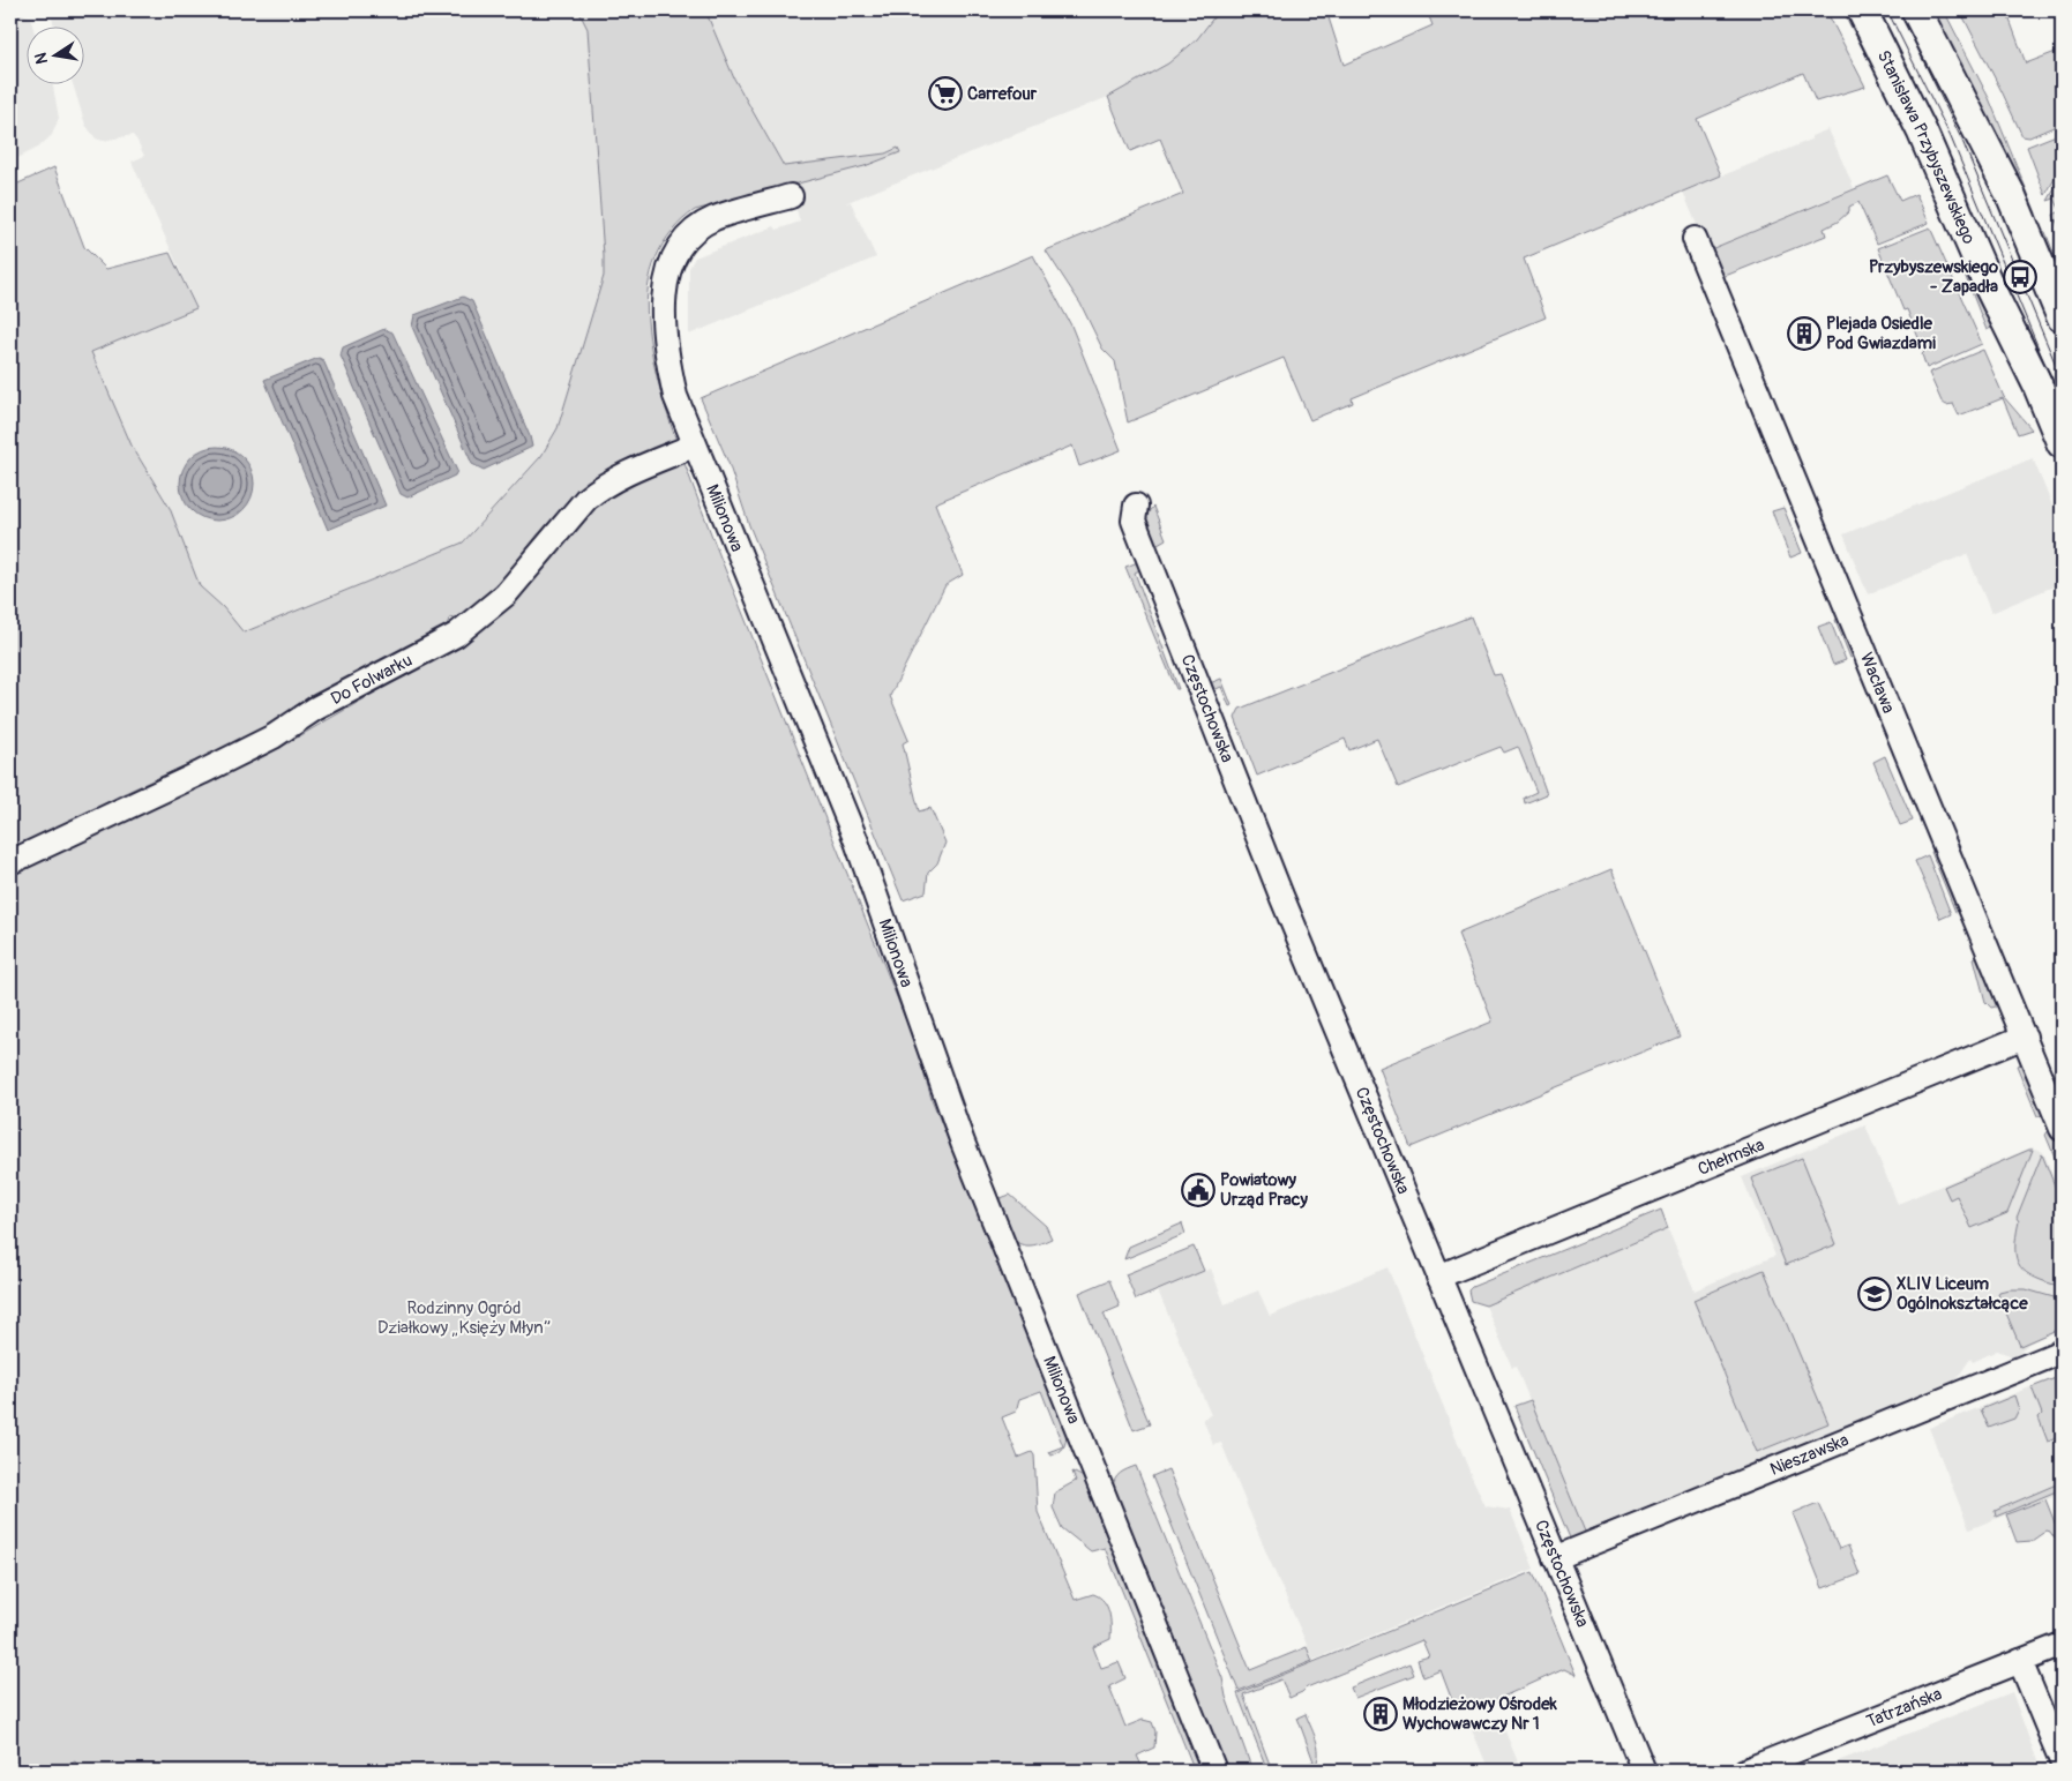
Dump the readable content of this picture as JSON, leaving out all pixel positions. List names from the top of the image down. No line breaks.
{"streets":{"main road":["Stanisława Przybyszewskiego"],"street":["Milionowa","Do Folwarku","Wacława","Częstochowska","Chełmska","Nieszawska","Tatrzańska"]},"crossings":[["Milionowa","Do Folwarku"],["Wacława","Chełmska"],["Częstochowska","Chełmska"],["Częstochowska","Nieszawska"]],"parks":["Rodzinny Ogród Działkowy „Księży Młyn”"],"places":{"supermarket":["Carrefour"],"bus stop":["Przybyszewskiego - Zapadła"],"building":["Plejada Osiedle Pod Gwiazdami","Młodzieżowy Ośrodek Wychowawczy Nr 1"],"public building":["Powiatowy Urząd Pracy"],"school or university":["XLIV Liceum Ogólnokształcące"]},"north":"left"}
